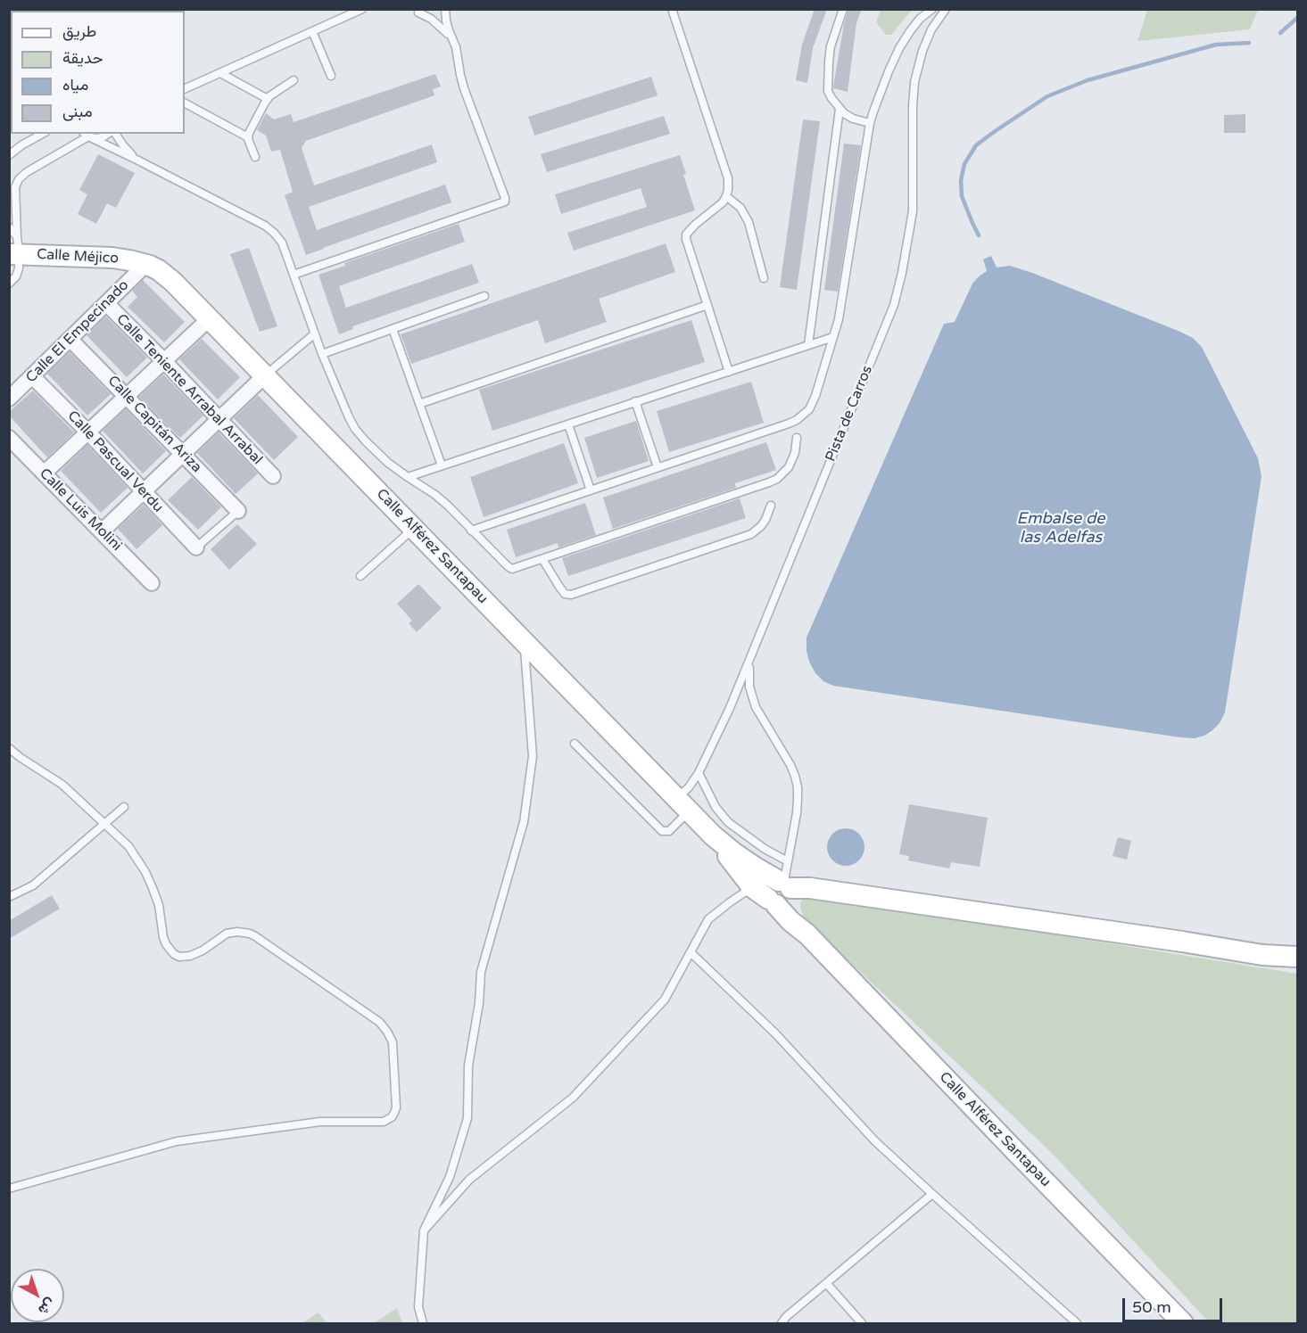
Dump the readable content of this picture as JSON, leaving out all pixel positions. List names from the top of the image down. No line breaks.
{"streets":{"main road":["Calle Méjico","Calle Alférez Santapau"],"street":["Calle El Empecinado","Calle Teniente Arrabal Arrabal","Calle Capitán Ariza","Calle Pascual Verdu","Calle Luis Molini"],"lane":["Pista de Carros"]},"crossings":[["Calle Méjico","Calle El Empecinado"],["Calle Méjico","Calle Alférez Santapau"],["Calle El Empecinado","Calle Teniente Arrabal Arrabal"],["Calle El Empecinado","Calle Capitán Ariza"],["Calle El Empecinado","Calle Pascual Verdu"],["Calle El Empecinado","Calle Alférez Santapau"],["Pista de Carros","Calle Alférez Santapau"]],"water":["Embalse de las Adelfas"],"legend":["طريق","حديقة","مياه","مبنى"],"scale_bar":"50 m","north":"bottom right"}
